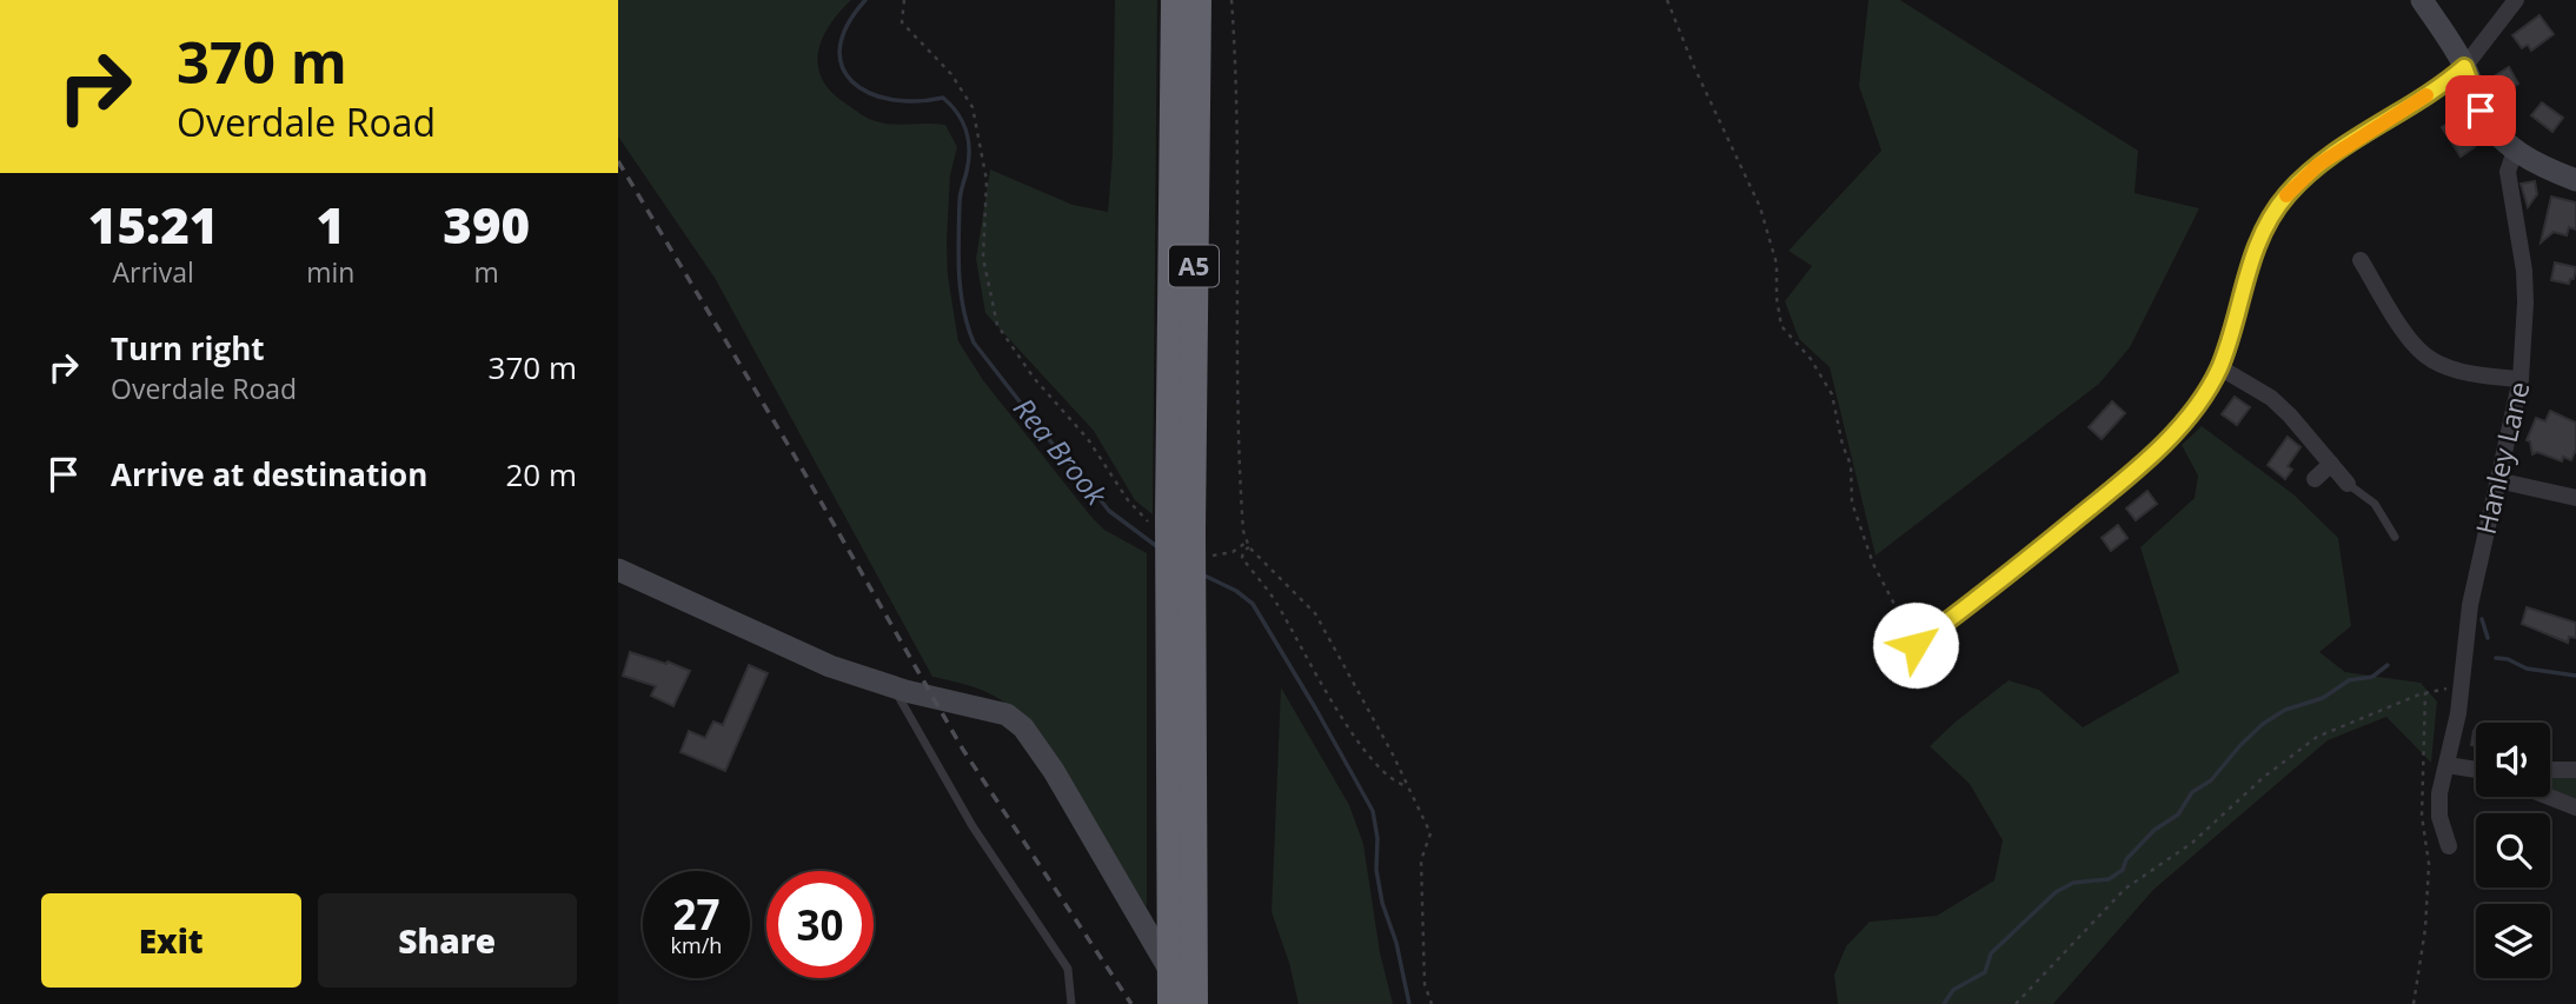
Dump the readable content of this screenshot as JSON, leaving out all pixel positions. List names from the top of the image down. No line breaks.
{"streets":{"highway":["A5"],"street":["Hanley Lane"]},"water":["Rea Brook"],"page":{"turn":["370 m","Overdale Road"],"eta":["15:21","Arrival","1","min","390","m"],"list":[{"name":"Turn right","note":"Overdale Road","value":"370 m"},{"name":"Arrive at destination","value":"20 m"}],"speed":"27 km/h","limit":"30","buttons":["Exit","Share"]}}
